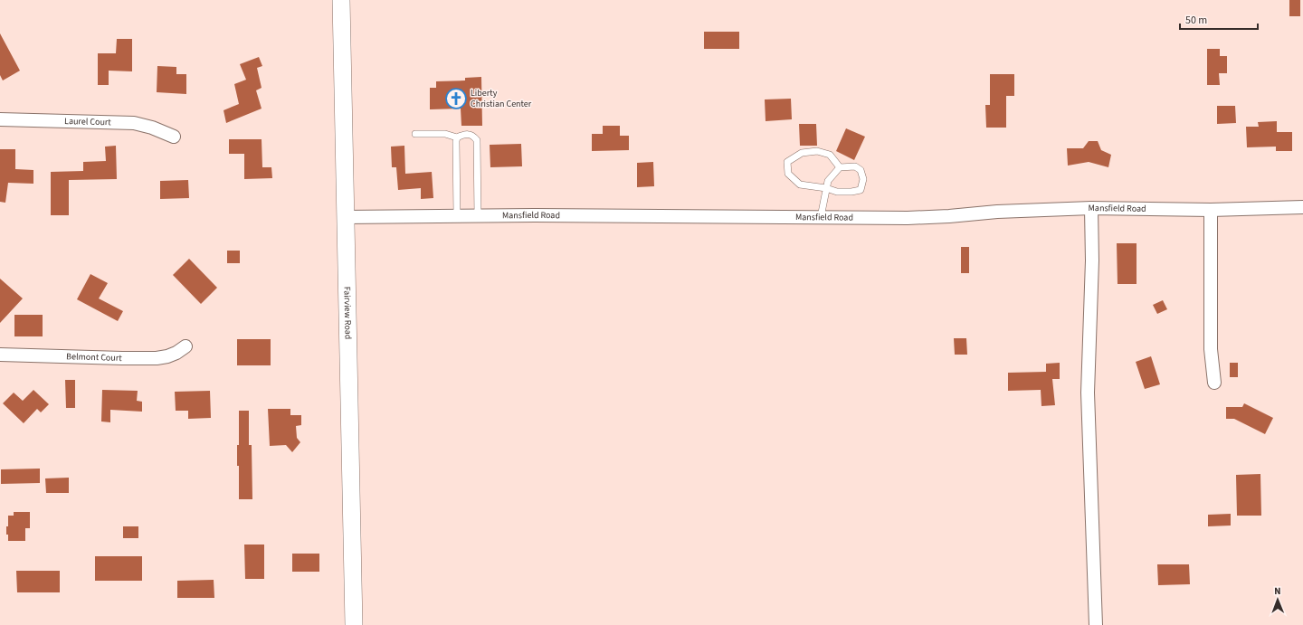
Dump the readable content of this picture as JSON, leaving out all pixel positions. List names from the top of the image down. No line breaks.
{"streets":{"main road":["Fairview Road"],"street":["Laurel Court","Mansfield Road","Belmont Court"]},"crossings":[["Mansfield Road","Fairview Road"]],"places":{"church":["Liberty Christian Center"]},"scale_bar":"50 m","north":"top"}
